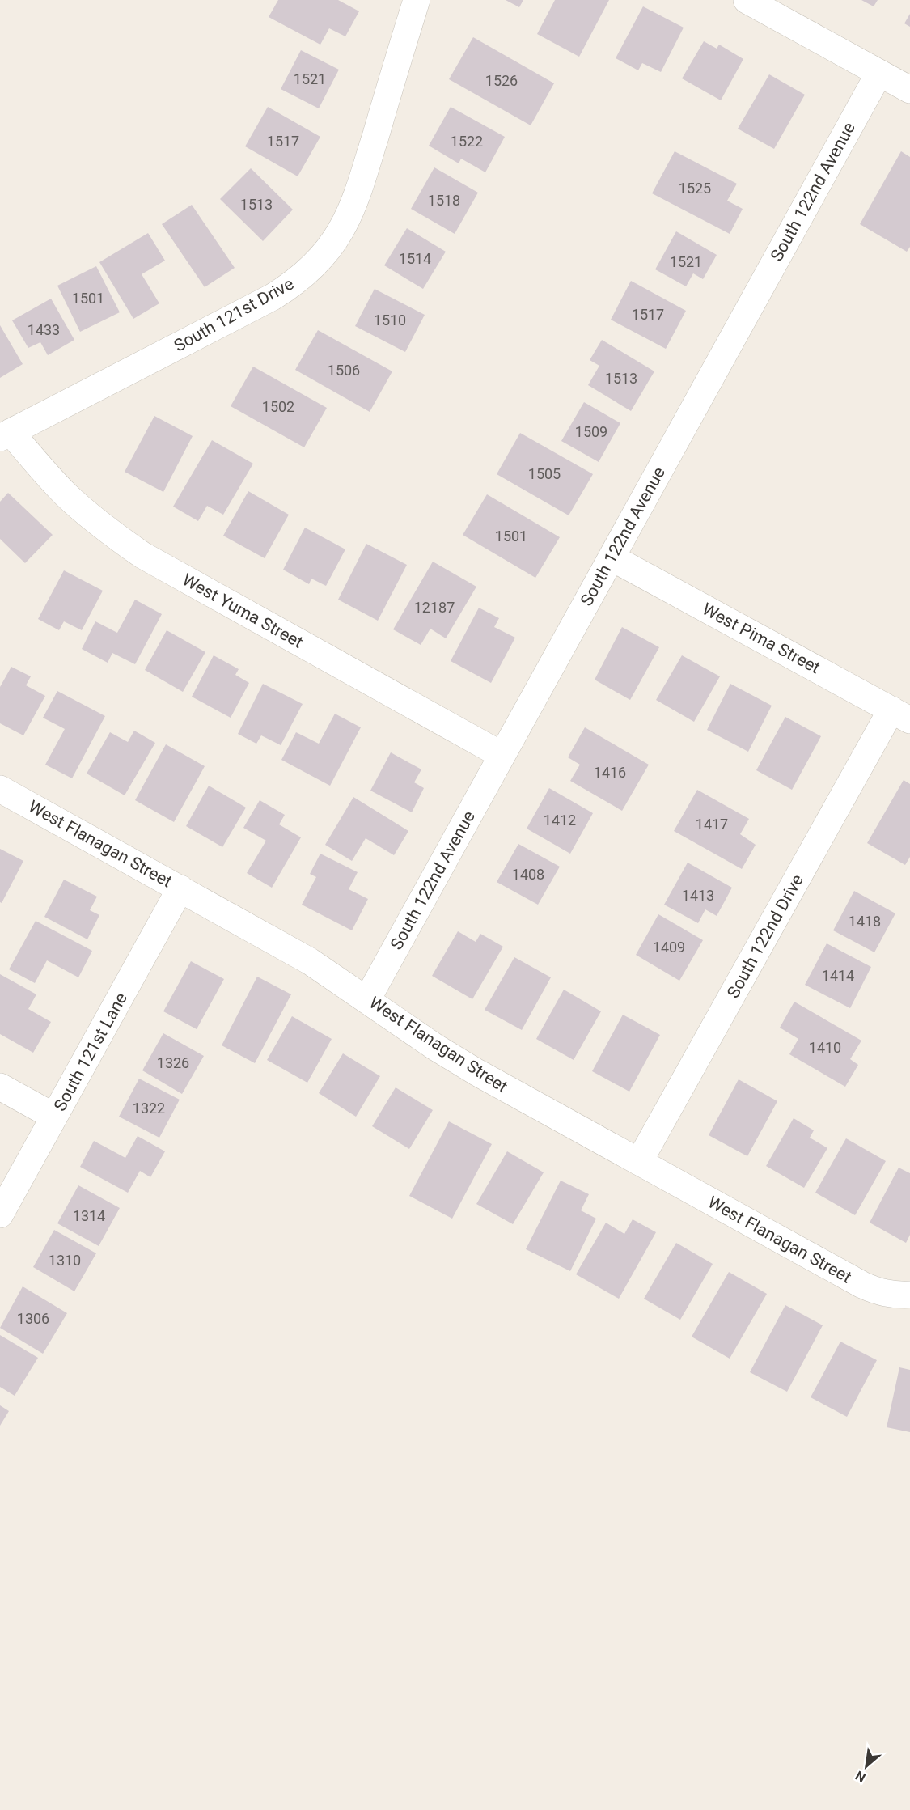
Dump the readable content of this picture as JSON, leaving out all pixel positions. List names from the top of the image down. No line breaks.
{"streets":{"street":["South 122nd Avenue","South 121st Drive","West Yuma Street","West Pima Street","West Flanagan Street","South 122nd Drive","South 121st Lane"]},"crossings":[["South 122nd Avenue","West Yuma Street"],["South 122nd Avenue","West Pima Street"],["South 122nd Avenue","West Flanagan Street"],["South 121st Drive","West Yuma Street"],["West Pima Street","South 122nd Drive"],["West Flanagan Street","South 122nd Drive"],["West Flanagan Street","South 121st Lane"]],"house_numbers":["1521","1526","1517","1522","1525","1518","1513","1514","1521","1501","1517","1510","1433","1506","1513","1502","1509","1505","1501","12187","1416","1412","1417","1408","1413","1418","1409","1414","1410","1326","1322","1314","1310","1306"],"north":"bottom left"}
